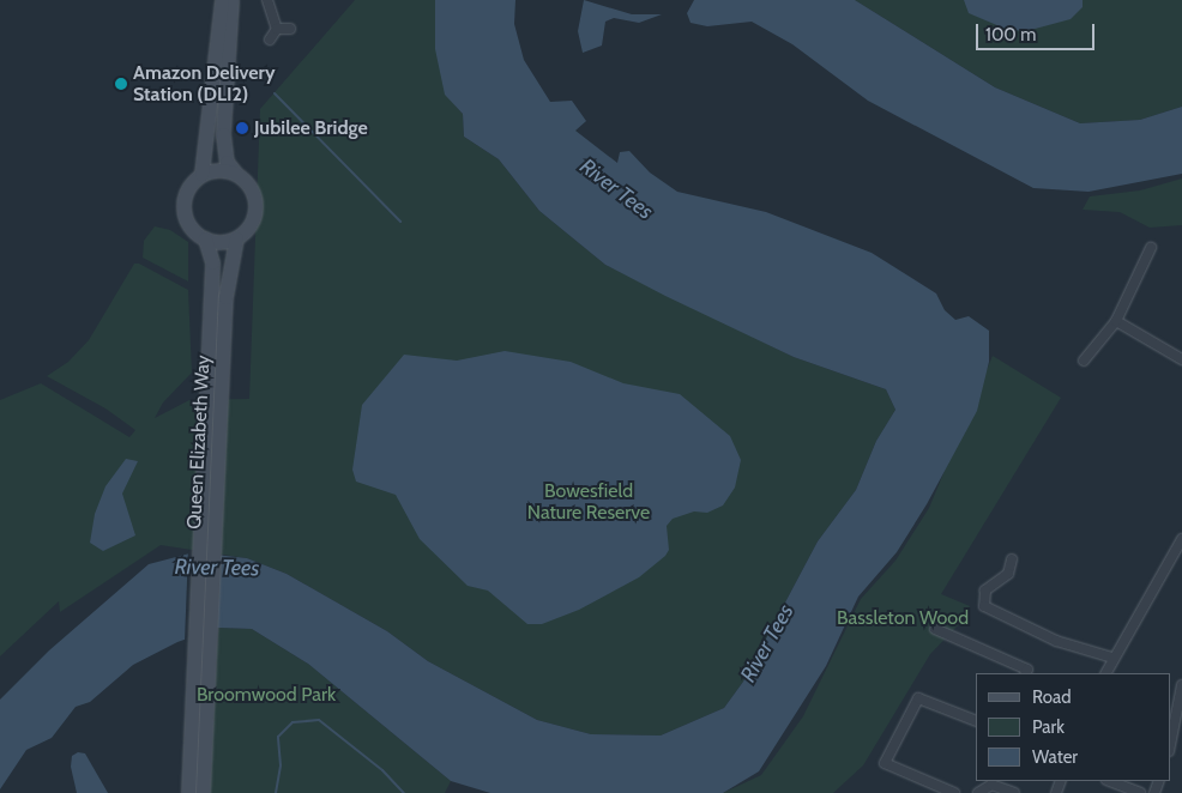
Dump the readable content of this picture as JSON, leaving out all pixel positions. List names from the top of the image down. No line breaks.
{"streets":{"street":["Queen Elizabeth Way"]},"water":["River Tees"],"parks":["Bowesfield Nature Reserve","Bassleton Wood","Broomwood Park"],"places":["Amazon Delivery Station (DLI2)","Jubilee Bridge"],"legend":["Road","Park","Water"],"scale_bar":"100 m"}
